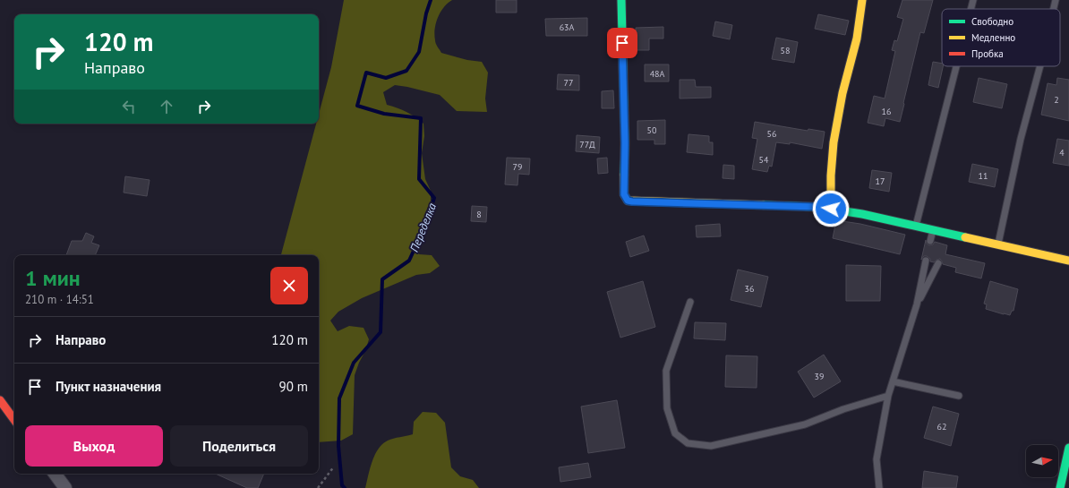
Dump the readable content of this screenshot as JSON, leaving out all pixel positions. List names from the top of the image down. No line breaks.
{"water":["Переделка"],"house_numbers":["63А","58","48А","77","2","16","50","56","77Д","4","54","79","11","17","8","36","39","62"],"legend":["Свободно","Медленно","Пробка"],"north":"right","page":{"turn":["120 m","Направо"],"heading":["1 мин","210 m · 14:51"],"list":[{"name":"Направо","value":"120 m"},{"name":"Пункт назначения","value":"90 m"}],"buttons":["Выход","Поделиться"]}}
